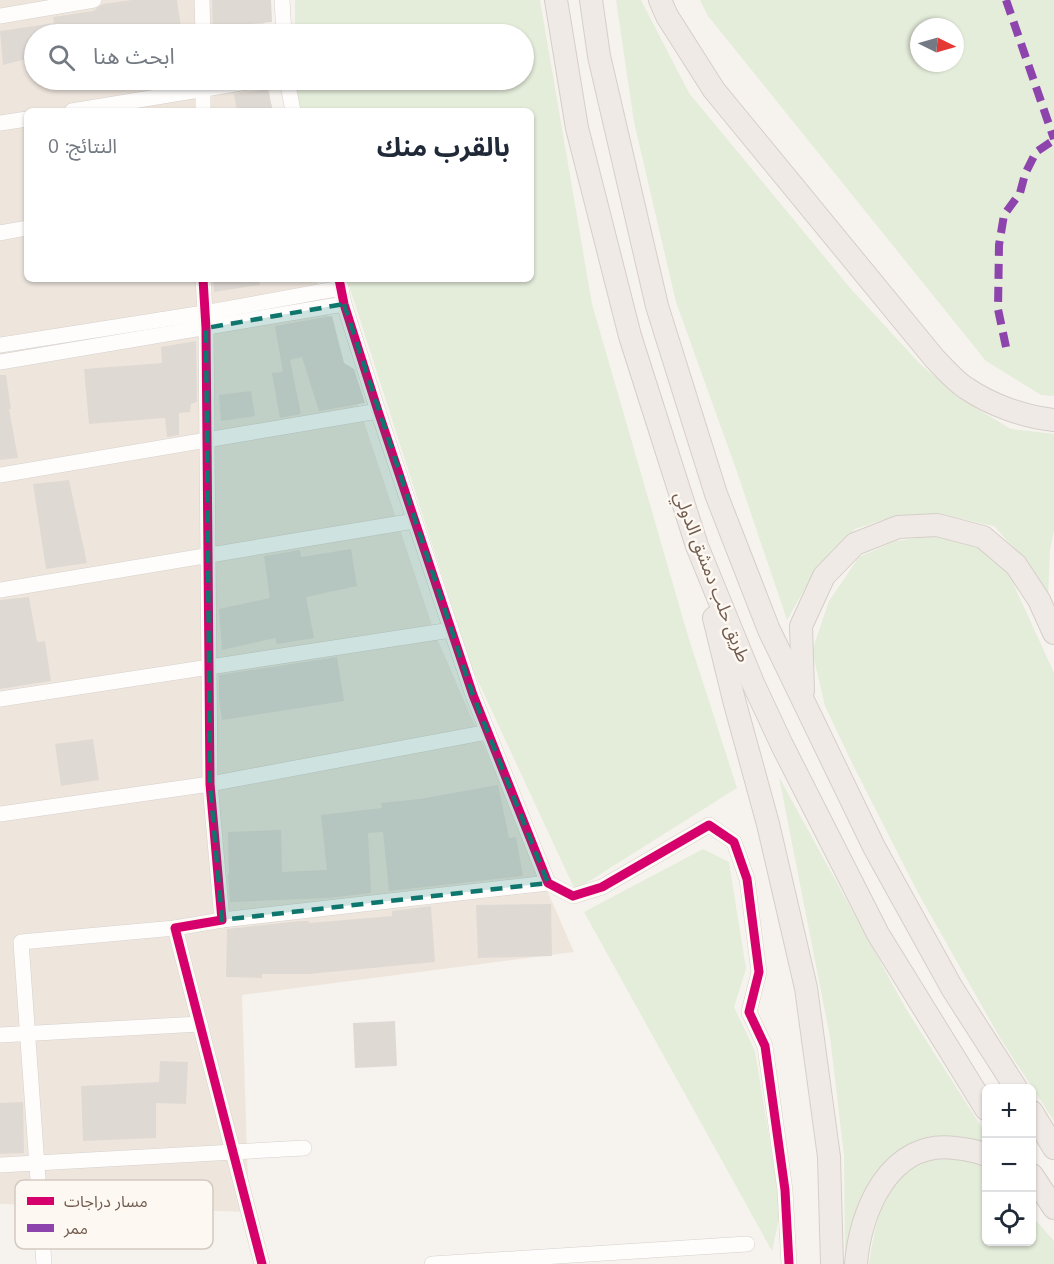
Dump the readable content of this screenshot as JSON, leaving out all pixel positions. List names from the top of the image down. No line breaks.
{"streets":{"highway":["طريق حلب دمشق الدولي"]},"legend":["مسار دراجات","ممر"],"north":"right","page":{"search":"ابحث هنا","heading":["بالقرب منك","النتائج: 0"],"map_buttons":["+","−"]}}
